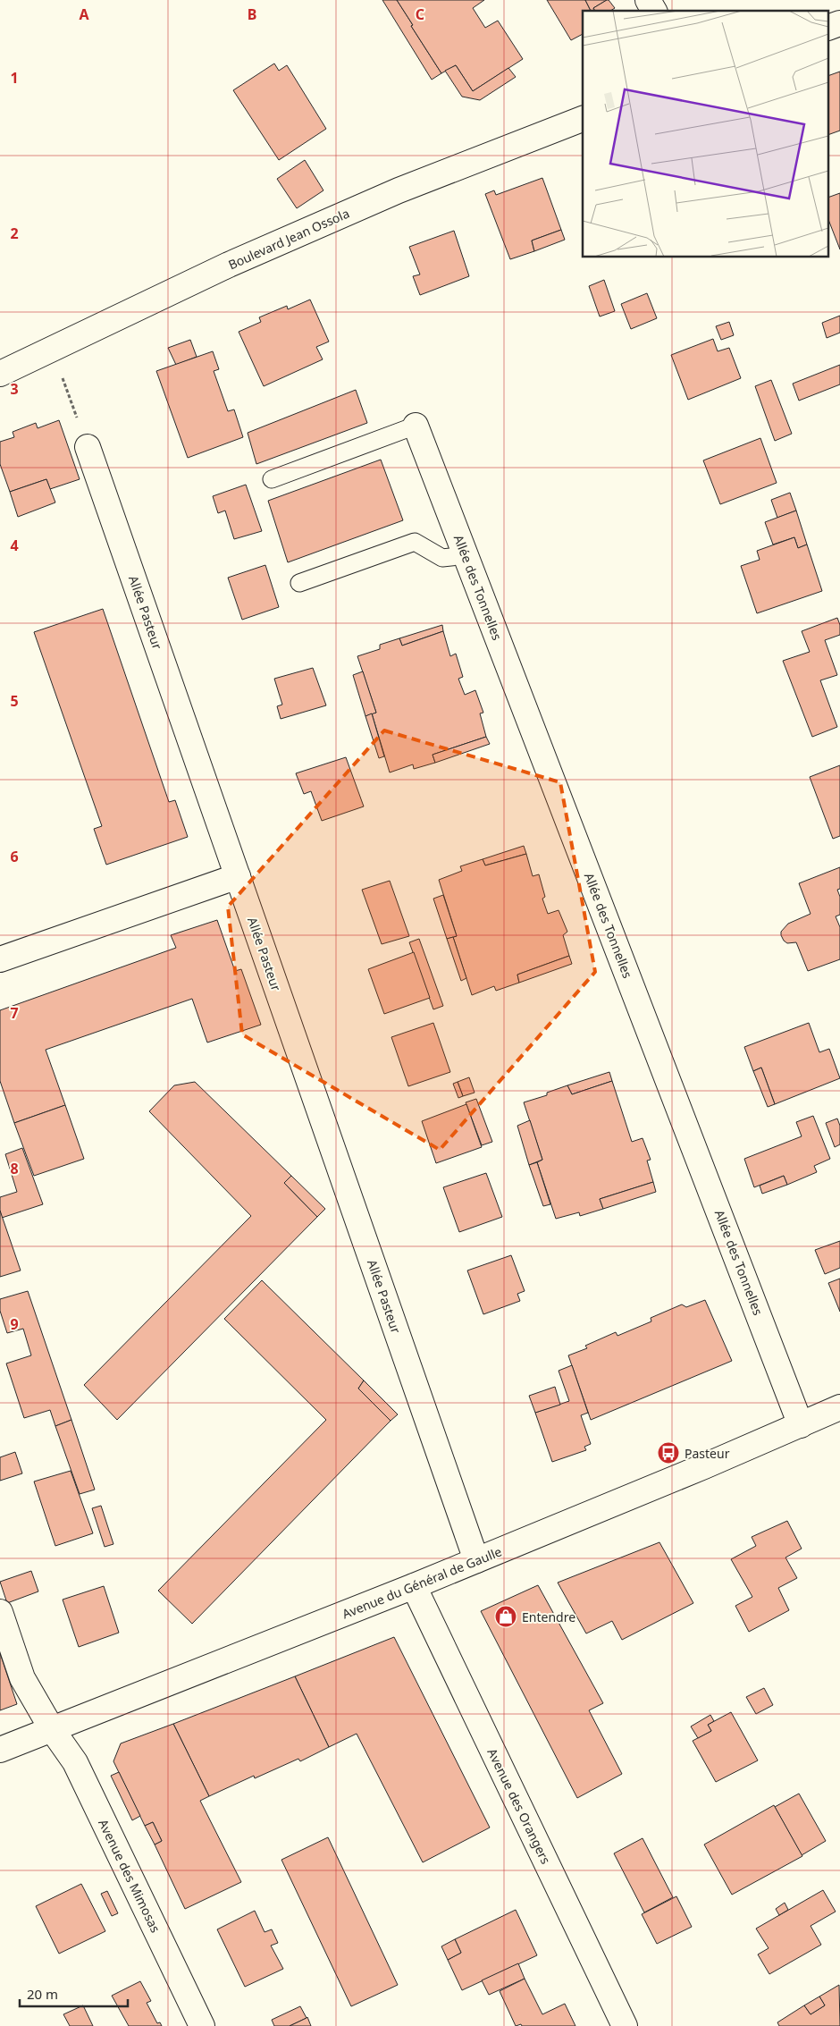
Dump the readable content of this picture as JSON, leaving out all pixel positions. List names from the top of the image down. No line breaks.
{"streets":{"street":["Boulevard Jean Ossola","Allée des Tonnelles","Allée Pasteur","Avenue du Général de Gaulle","Avenue des Orangers","Avenue des Mimosas"]},"crossings":[["Allée des Tonnelles","Avenue du Général de Gaulle"],["Allée Pasteur","Avenue du Général de Gaulle"],["Avenue du Général de Gaulle","Avenue des Orangers"],["Avenue du Général de Gaulle","Avenue des Mimosas"]],"places":{"bus stop":["Pasteur"],"shop":["Entendre"]},"scale_bar":"20 m","grid":{"columns":["A","B","C"],"rows":["1","2","3","4","5","6","7","8","9"]}}
